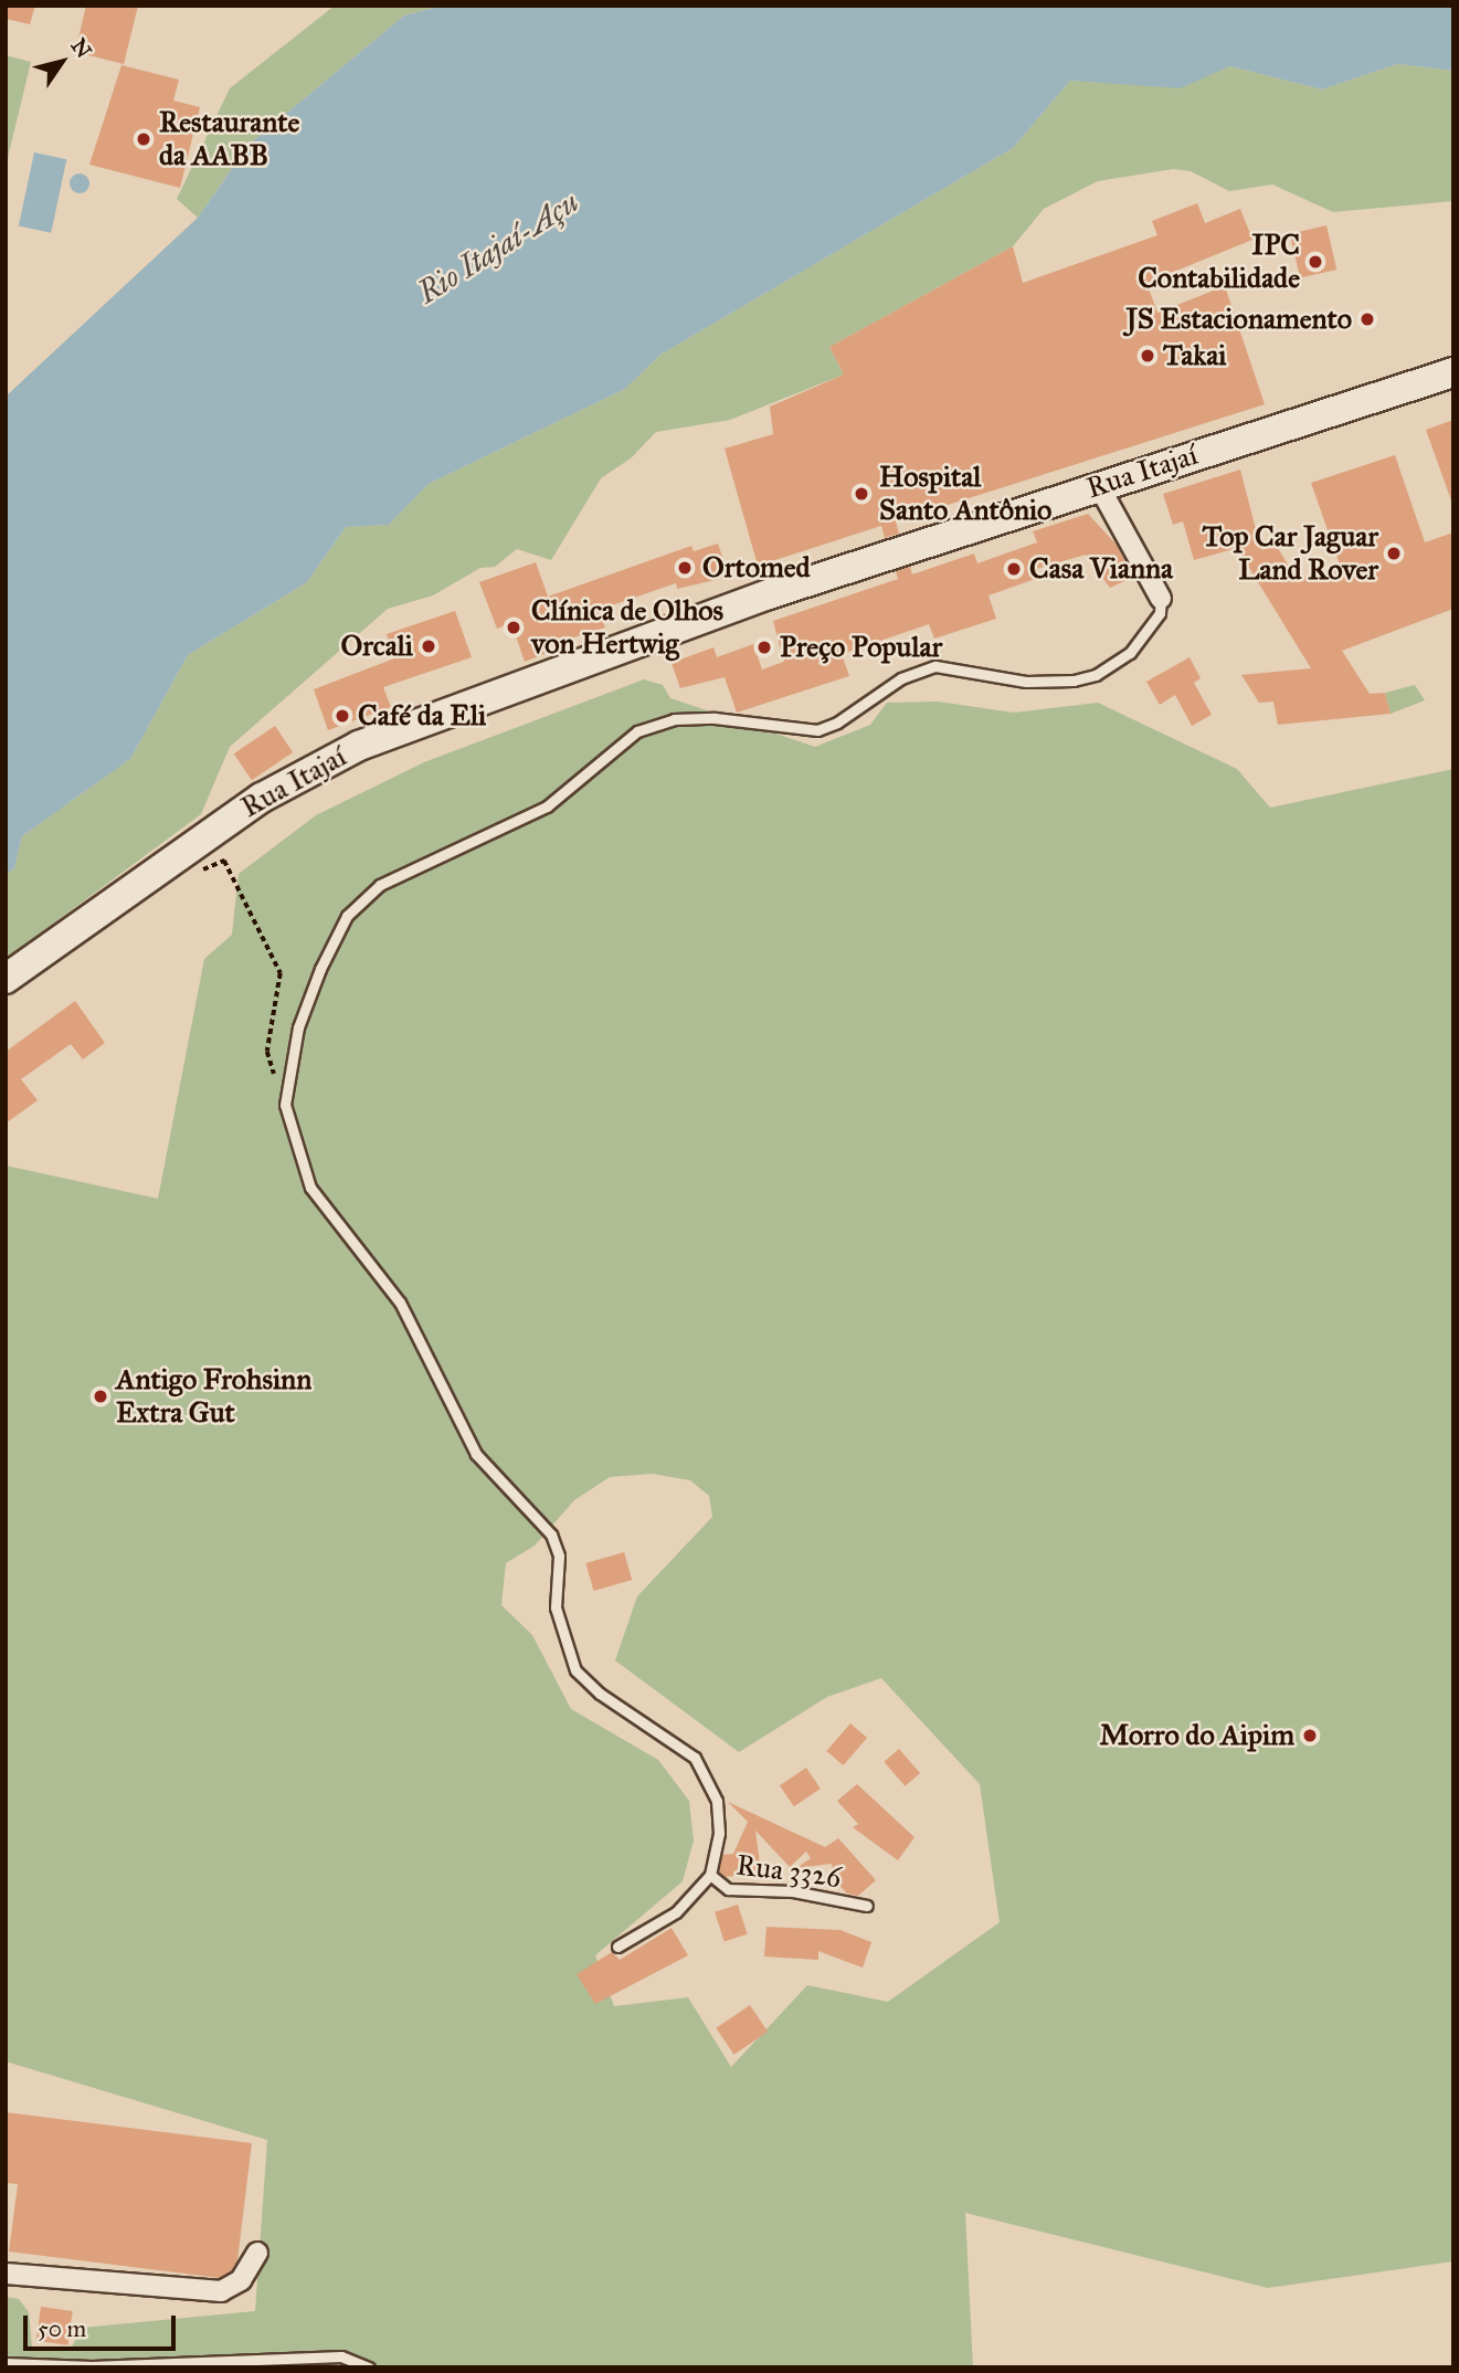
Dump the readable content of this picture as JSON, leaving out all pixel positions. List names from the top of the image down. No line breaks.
{"streets":{"main road":["Rua Itajaí"],"lane":["Rua 3326"]},"water":["Rio Itajaí-Açu"],"places":["Restaurante da AABB","IPC Contabilidade","JS Estacionamento","Takai","Hospital Santo Antônio","Top Car Jaguar Land Rover","Ortomed","Casa Vianna","Clínica de Olhos von Hertwig","Orcali","Preço Popular","Café da Eli","Antigo Frohsinn Extra Gut","Morro do Aipim"],"scale_bar":"50 m","north":"top right"}
